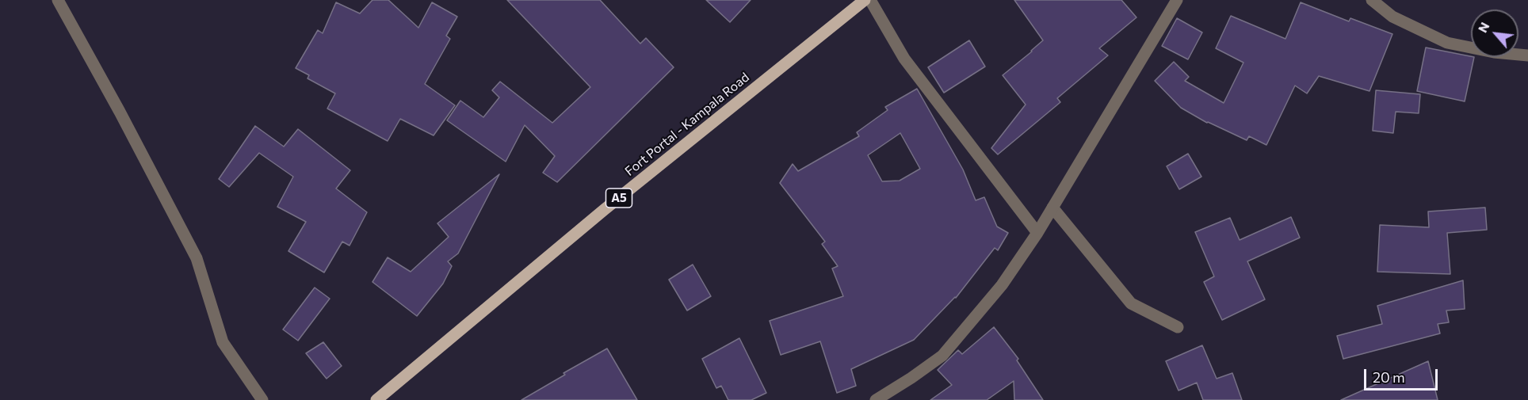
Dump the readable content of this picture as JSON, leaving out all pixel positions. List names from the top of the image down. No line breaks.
{"streets":{"main road":["Fort Portal - Kampala Road","A5"]},"scale_bar":"20 m","north":"top left"}
